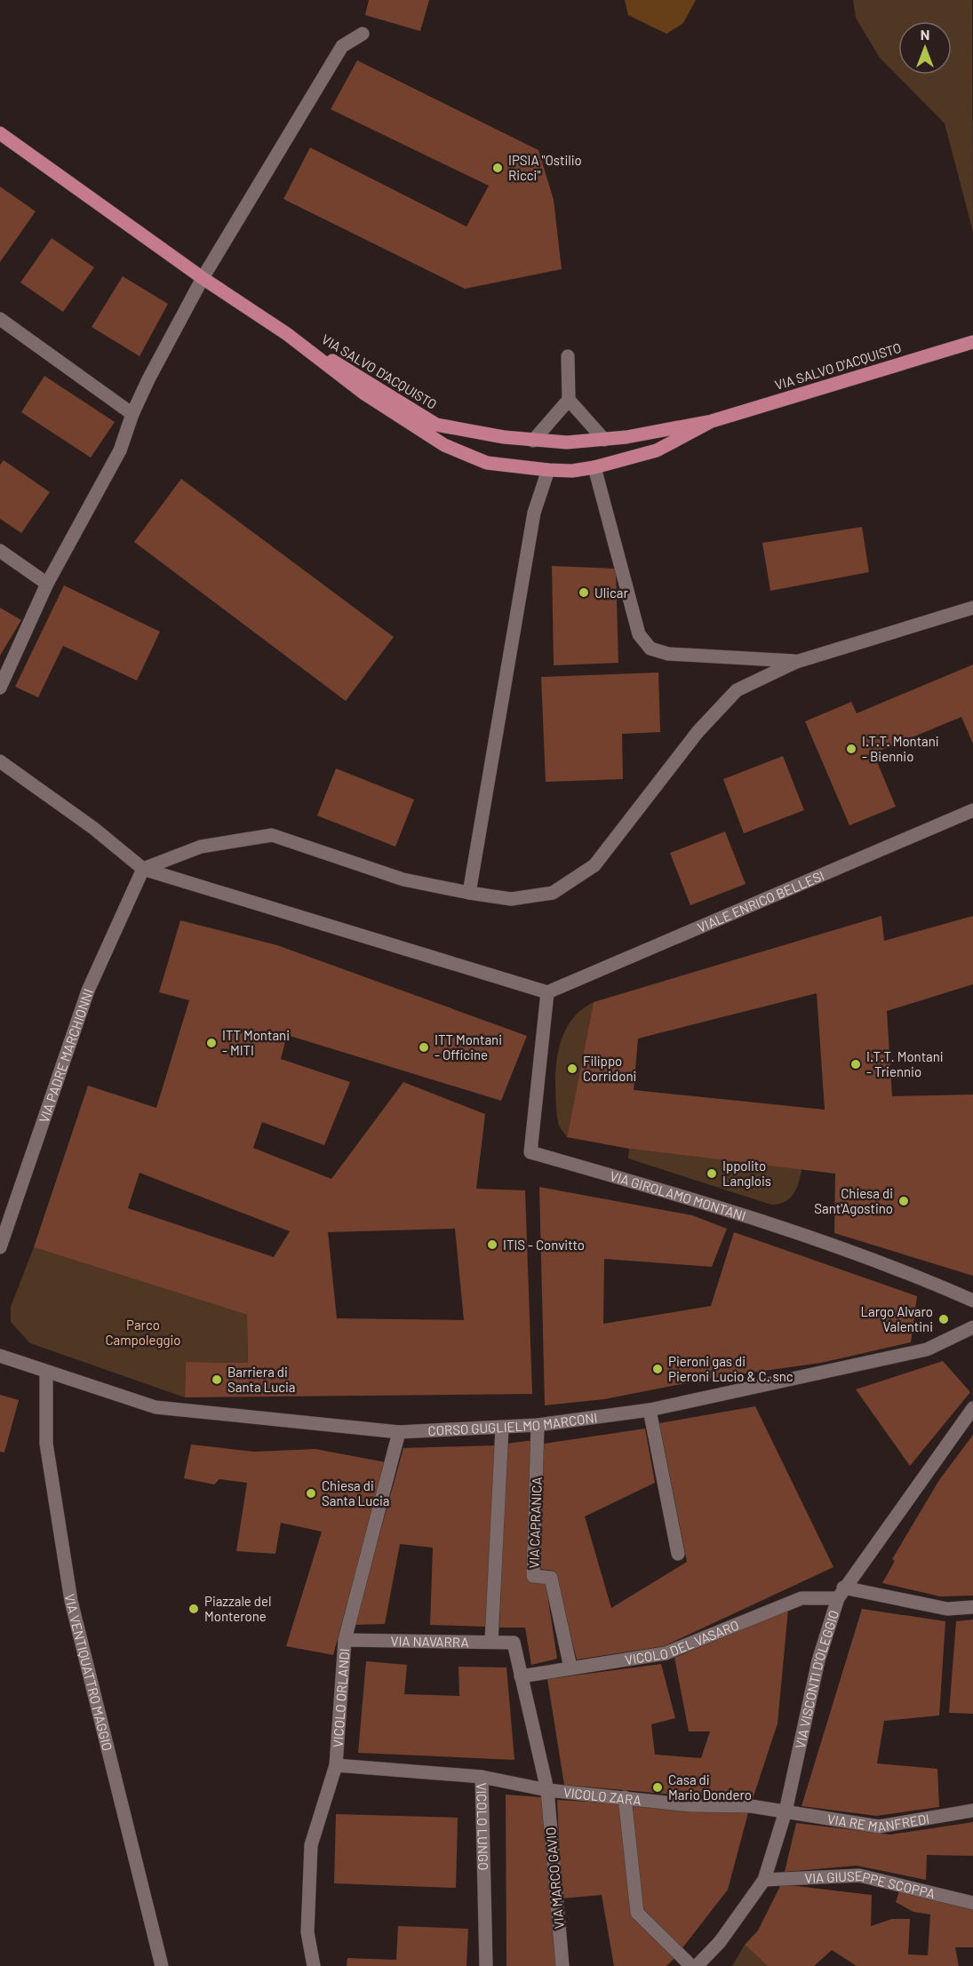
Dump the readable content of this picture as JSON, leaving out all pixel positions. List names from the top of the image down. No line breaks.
{"streets":{"main road":["VIA SALVO D'ACQUISTO"],"street":["VIALE ENRICO BELLESI","VIA PADRE MARCHIONNI","VIA GIROLAMO MONTANI","CORSO GUGLIELMO MARCONI","VIA CAPRANICA","VIA NAVARRA","VICOLO DEL VASARO","VIA VENTIQUATTRO MAGGIO","VIA VISCONTI D'OLEGGIO","VICOLO ORLANDI","VICOLO ZARA","VIA RE MANFREDI","VICOLO LUNGO","VIA MARCO GAVIO","VIA GIUSEPPE SCOPPA"]},"crossings":[["VIALE ENRICO BELLESI","VIA GIROLAMO MONTANI"],["CORSO GUGLIELMO MARCONI","VIA CAPRANICA"],["CORSO GUGLIELMO MARCONI","VIA VENTIQUATTRO MAGGIO"],["CORSO GUGLIELMO MARCONI","VICOLO ORLANDI"],["VIA CAPRANICA","VICOLO DEL VASARO"],["VIA NAVARRA","VICOLO DEL VASARO"],["VIA NAVARRA","VICOLO ORLANDI"],["VICOLO DEL VASARO","VIA VISCONTI D'OLEGGIO"],["VIA VISCONTI D'OLEGGIO","VICOLO ZARA"],["VIA VISCONTI D'OLEGGIO","VIA RE MANFREDI"],["VIA VISCONTI D'OLEGGIO","VIA GIUSEPPE SCOPPA"],["VICOLO ZARA","VIA RE MANFREDI"],["VICOLO ZARA","VICOLO LUNGO"],["VICOLO ZARA","VIA MARCO GAVIO"],["VICOLO LUNGO","VIA MARCO GAVIO"]],"parks":["Parco Campoleggio"],"places":["IPSIA \"Ostilio Ricci\"","Ulicar","I.T.T. Montani - Biennio","ITT Montani - MITI","ITT Montani - Officine","I.T.T. Montani - Triennio","Filippo Corridoni","Ippolito Langlois","Chiesa di Sant'Agostino","ITIS - Convitto","Largo Alvaro Valentini","Pieroni gas di Pieroni Lucio & C. snc","Barriera di Santa Lucia","Chiesa di Santa Lucia","Piazzale del Monterone","Casa di Mario Dondero"],"north":"top"}
